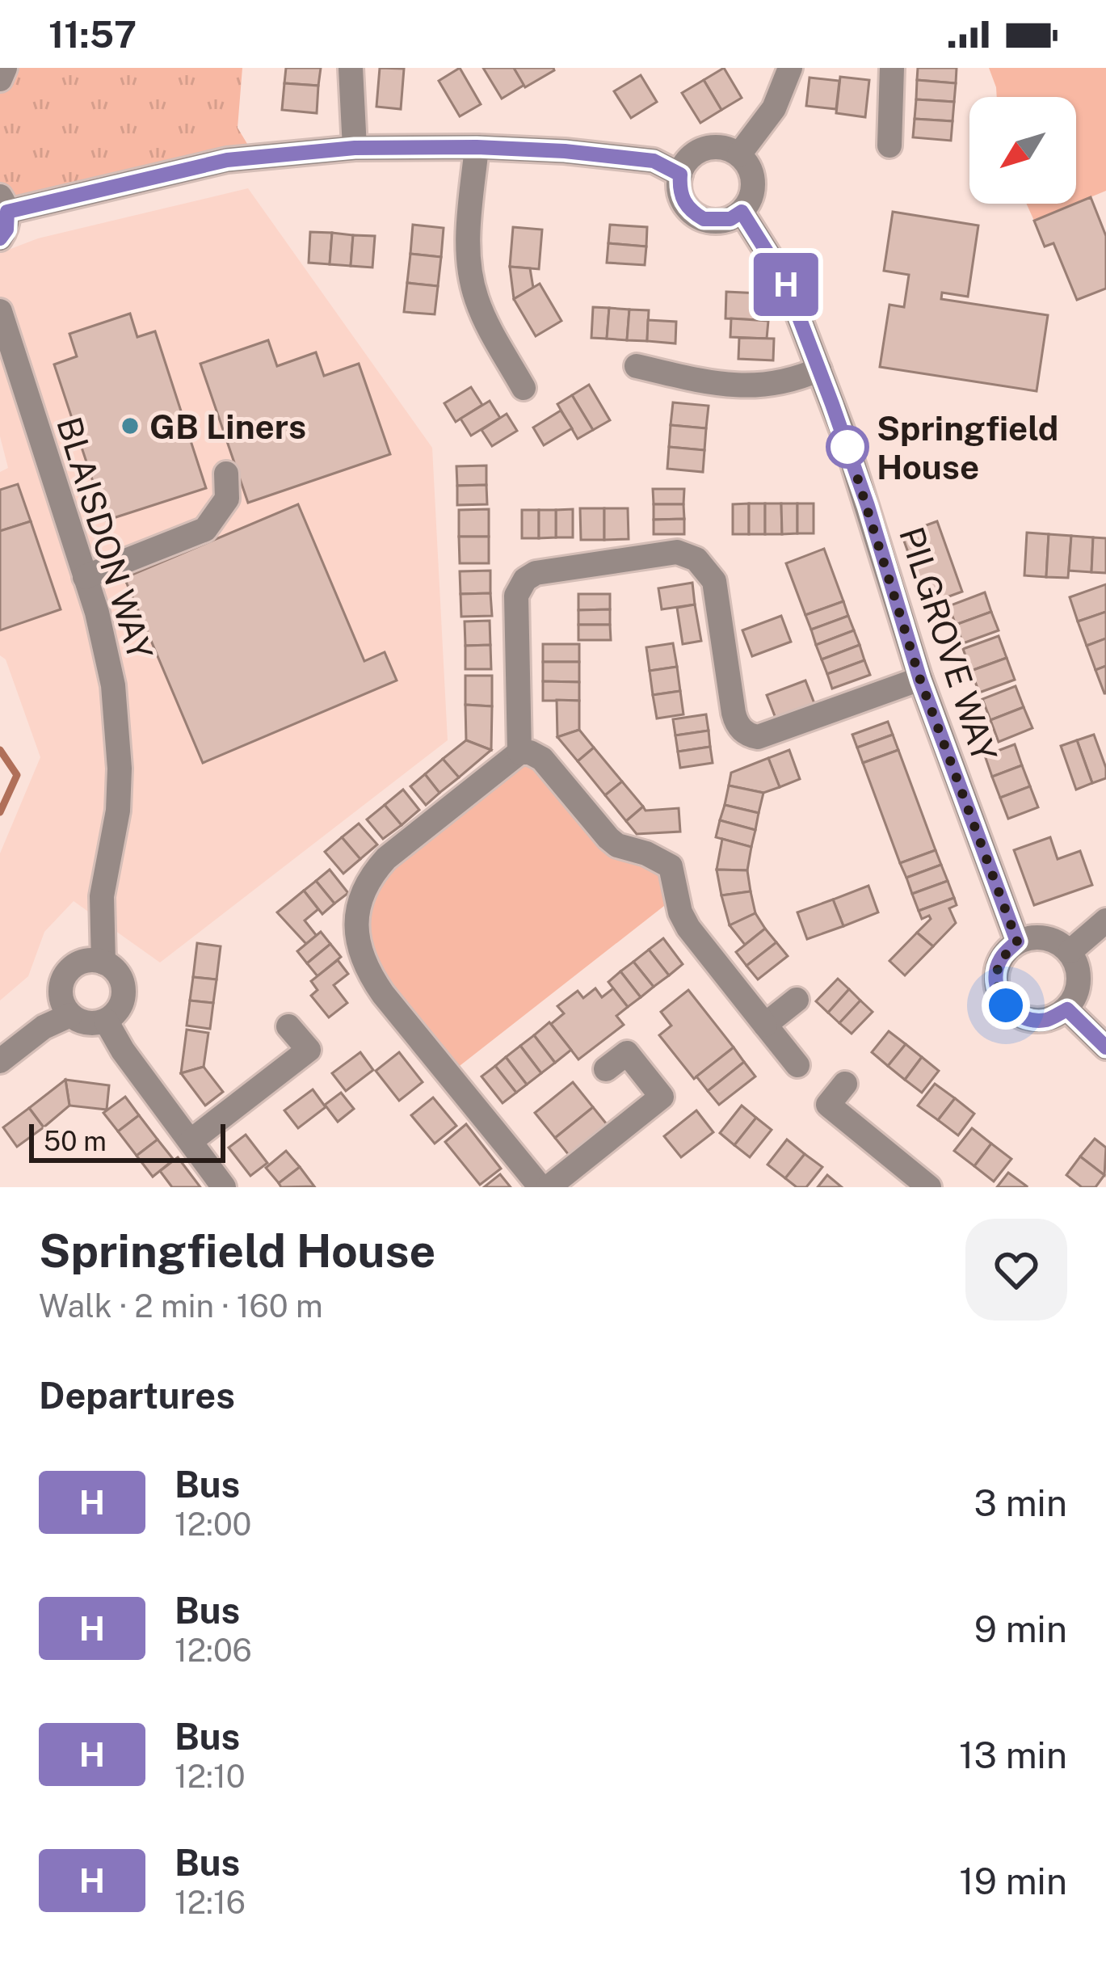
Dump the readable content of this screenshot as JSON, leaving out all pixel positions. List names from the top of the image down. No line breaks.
{"streets":{"street":["BLAISDON WAY","PILGROVE WAY"]},"places":["GB Liners","Springfield House"],"lines":["bus line H"],"scale_bar":"50 m","north":"bottom left","page":{"status":"11:57","on_map":"H","scale":"50 m","heading":[["Springfield House","Walk · 2 min · 160 m"],"Departures"],"list":[{"mark":"H","name":"Bus","note":"12:00","value":"3 min"},{"mark":"H","name":"Bus","note":"12:06","value":"9 min"},{"mark":"H","name":"Bus","note":"12:10","value":"13 min"},{"mark":"H","name":"Bus","note":"12:16","value":"19 min"}]}}
